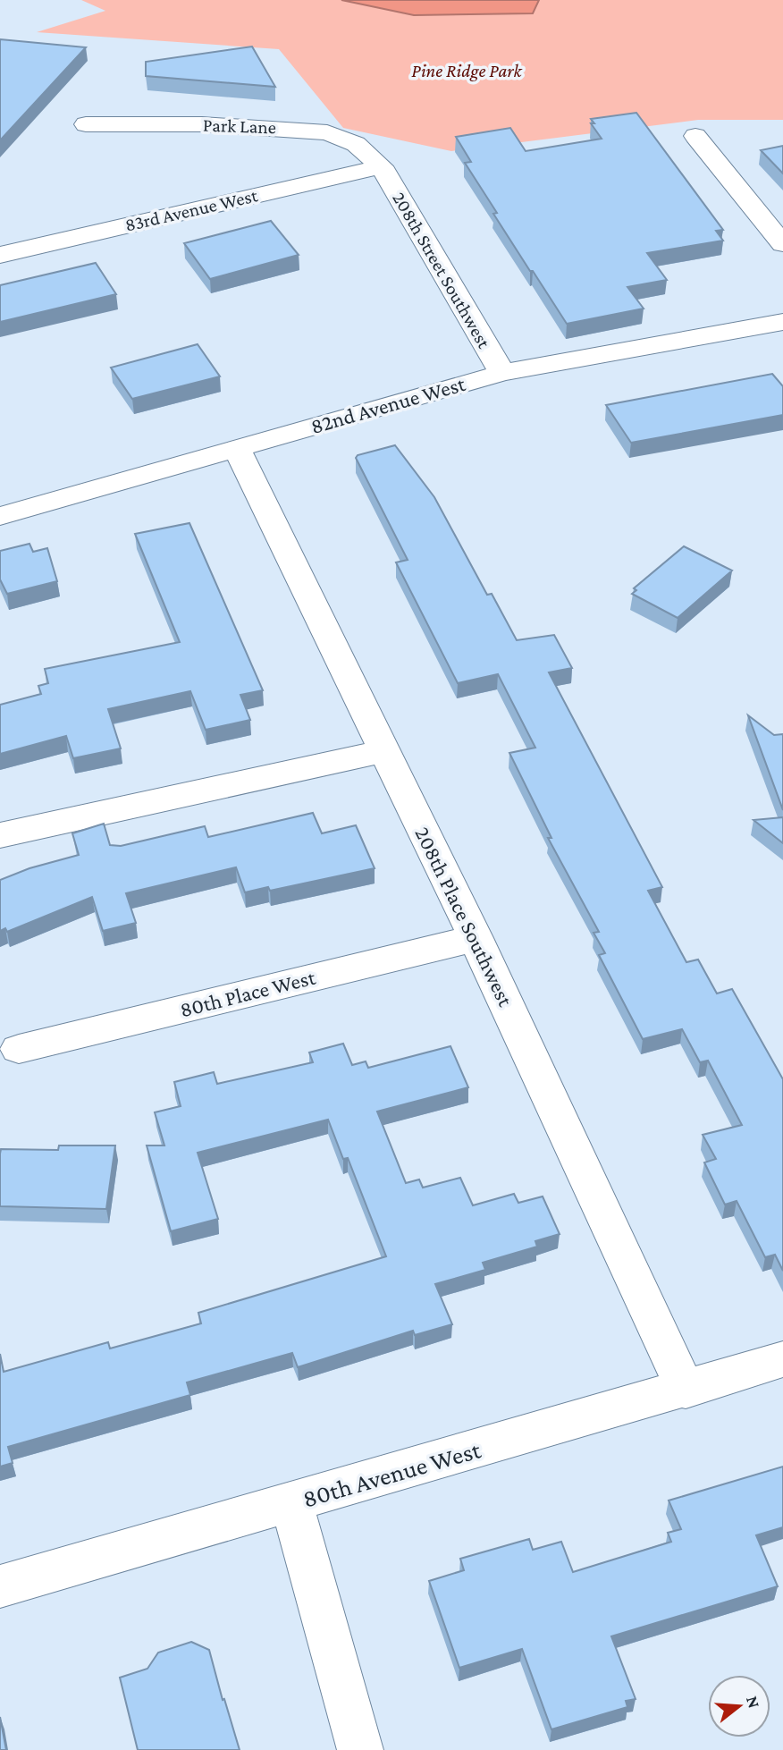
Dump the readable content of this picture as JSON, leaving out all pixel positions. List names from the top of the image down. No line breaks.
{"streets":{"street":["Park Lane","83rd Avenue West","208th Street Southwest","82nd Avenue West","208th Place Southwest","80th Place West","80th Avenue West"]},"crossings":[["Park Lane","83rd Avenue West"],["Park Lane","208th Street Southwest"],["83rd Avenue West","208th Street Southwest"],["208th Street Southwest","82nd Avenue West"],["82nd Avenue West","208th Place Southwest"],["208th Place Southwest","80th Place West"],["208th Place Southwest","80th Avenue West"]],"parks":["Pine Ridge Park"],"north":"right"}
